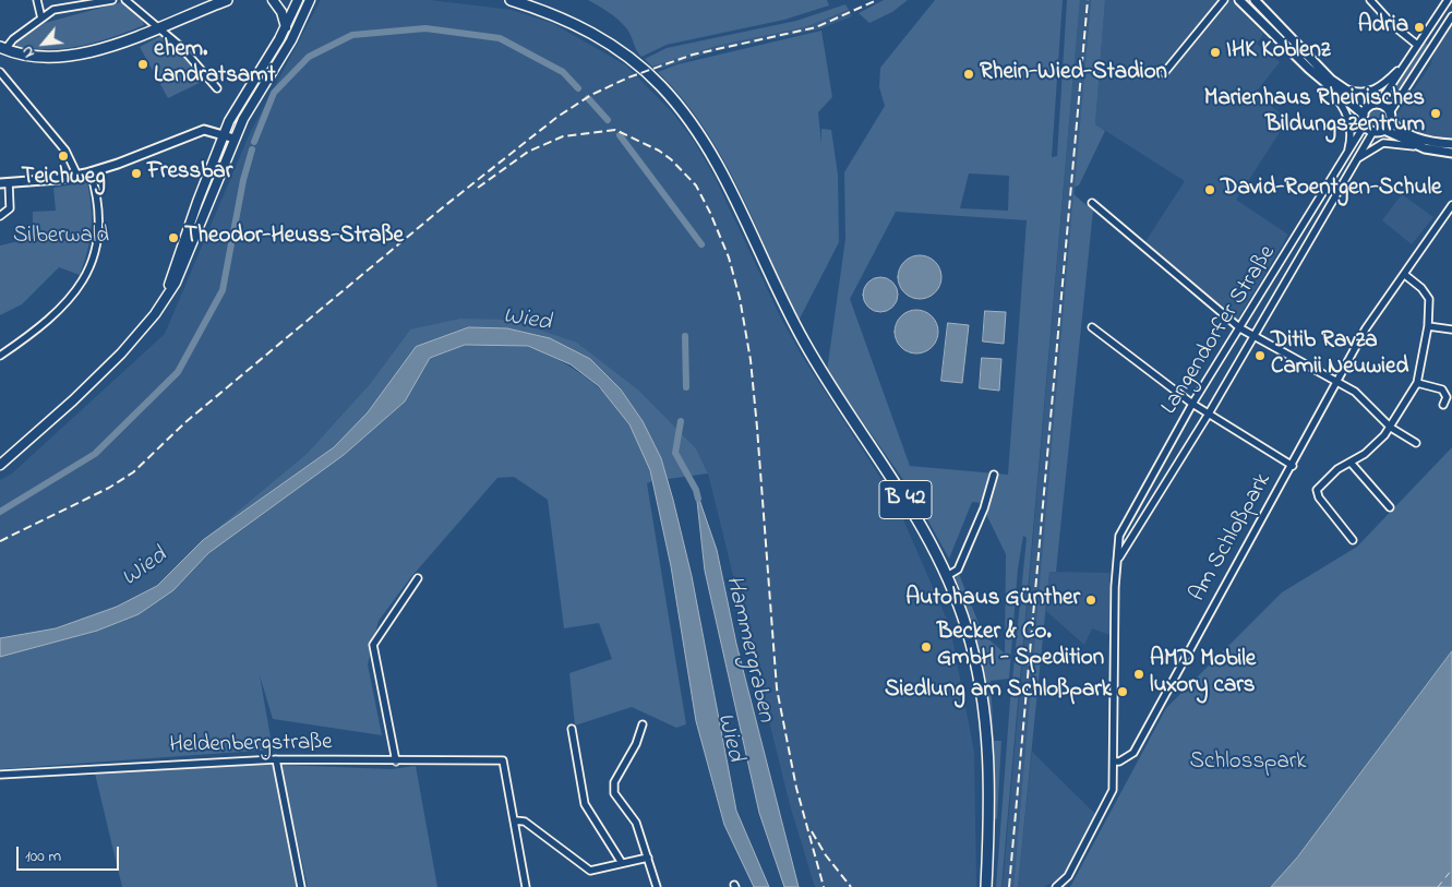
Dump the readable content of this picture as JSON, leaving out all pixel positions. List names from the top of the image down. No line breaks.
{"streets":{"main road":["B 42"],"street":["Langendorfer Straße","Am Schloßpark","Heldenbergstraße"]},"crossings":[["Langendorfer Straße","Am Schloßpark"]],"water":["Wied","Hammergraben"],"parks":["Silberwald","Schlosspark"],"places":["Adria","IHK Koblenz","ehem. Landratsamt","Rhein-Wied-Stadion","Marienhaus Rheinisches Bildungszentrum","Teichweg","Fressbar","David-Roentgen-Schule","Theodor-Heuss-Straße","Ditib Ravza Camii Neuwied","Autohaus Günther","Becker & Co. GmbH - Spedition","AMD Mobile luxory cars","Siedlung am Schloßpark"],"scale_bar":"100 m","north":"bottom left"}
